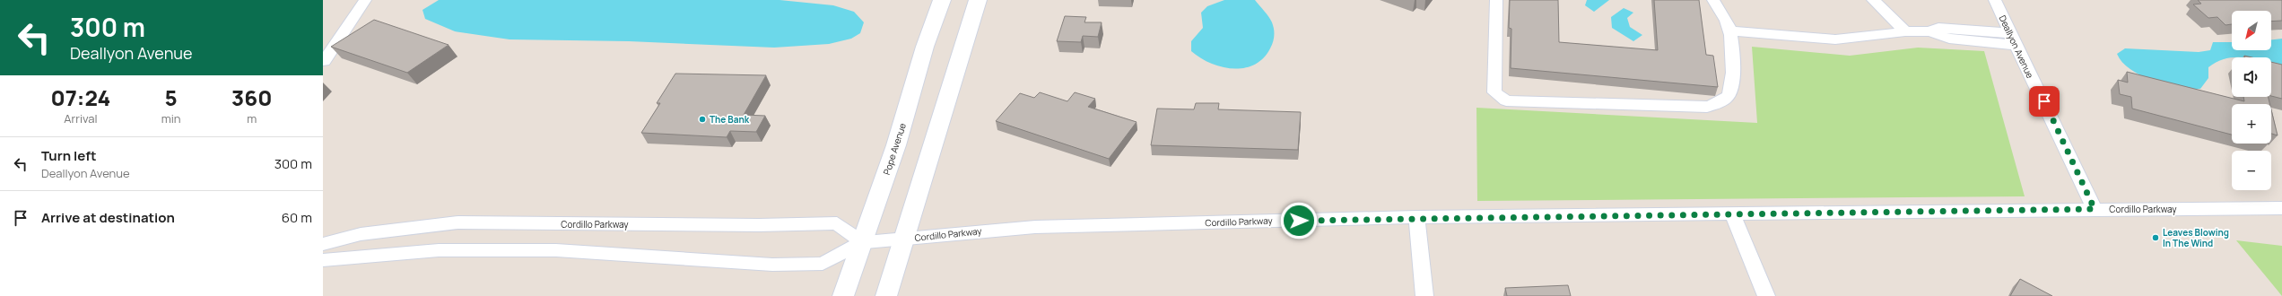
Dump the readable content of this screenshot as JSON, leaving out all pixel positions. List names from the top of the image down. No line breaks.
{"streets":{"main road":["Pope Avenue"],"street":["Deallyon Avenue","Cordillo Parkway"]},"crossings":[["Deallyon Avenue","Cordillo Parkway"],["Pope Avenue","Cordillo Parkway"]],"places":["The Bank","Leaves Blowing In The Wind"],"north":"bottom left","page":{"turn":["300 m","Deallyon Avenue"],"map_buttons":["+","−"],"eta":["07:24","Arrival","5","min","360","m"],"list":[{"name":"Turn left","note":"Deallyon Avenue","value":"300 m"},{"name":"Arrive at destination","value":"60 m"}]}}
